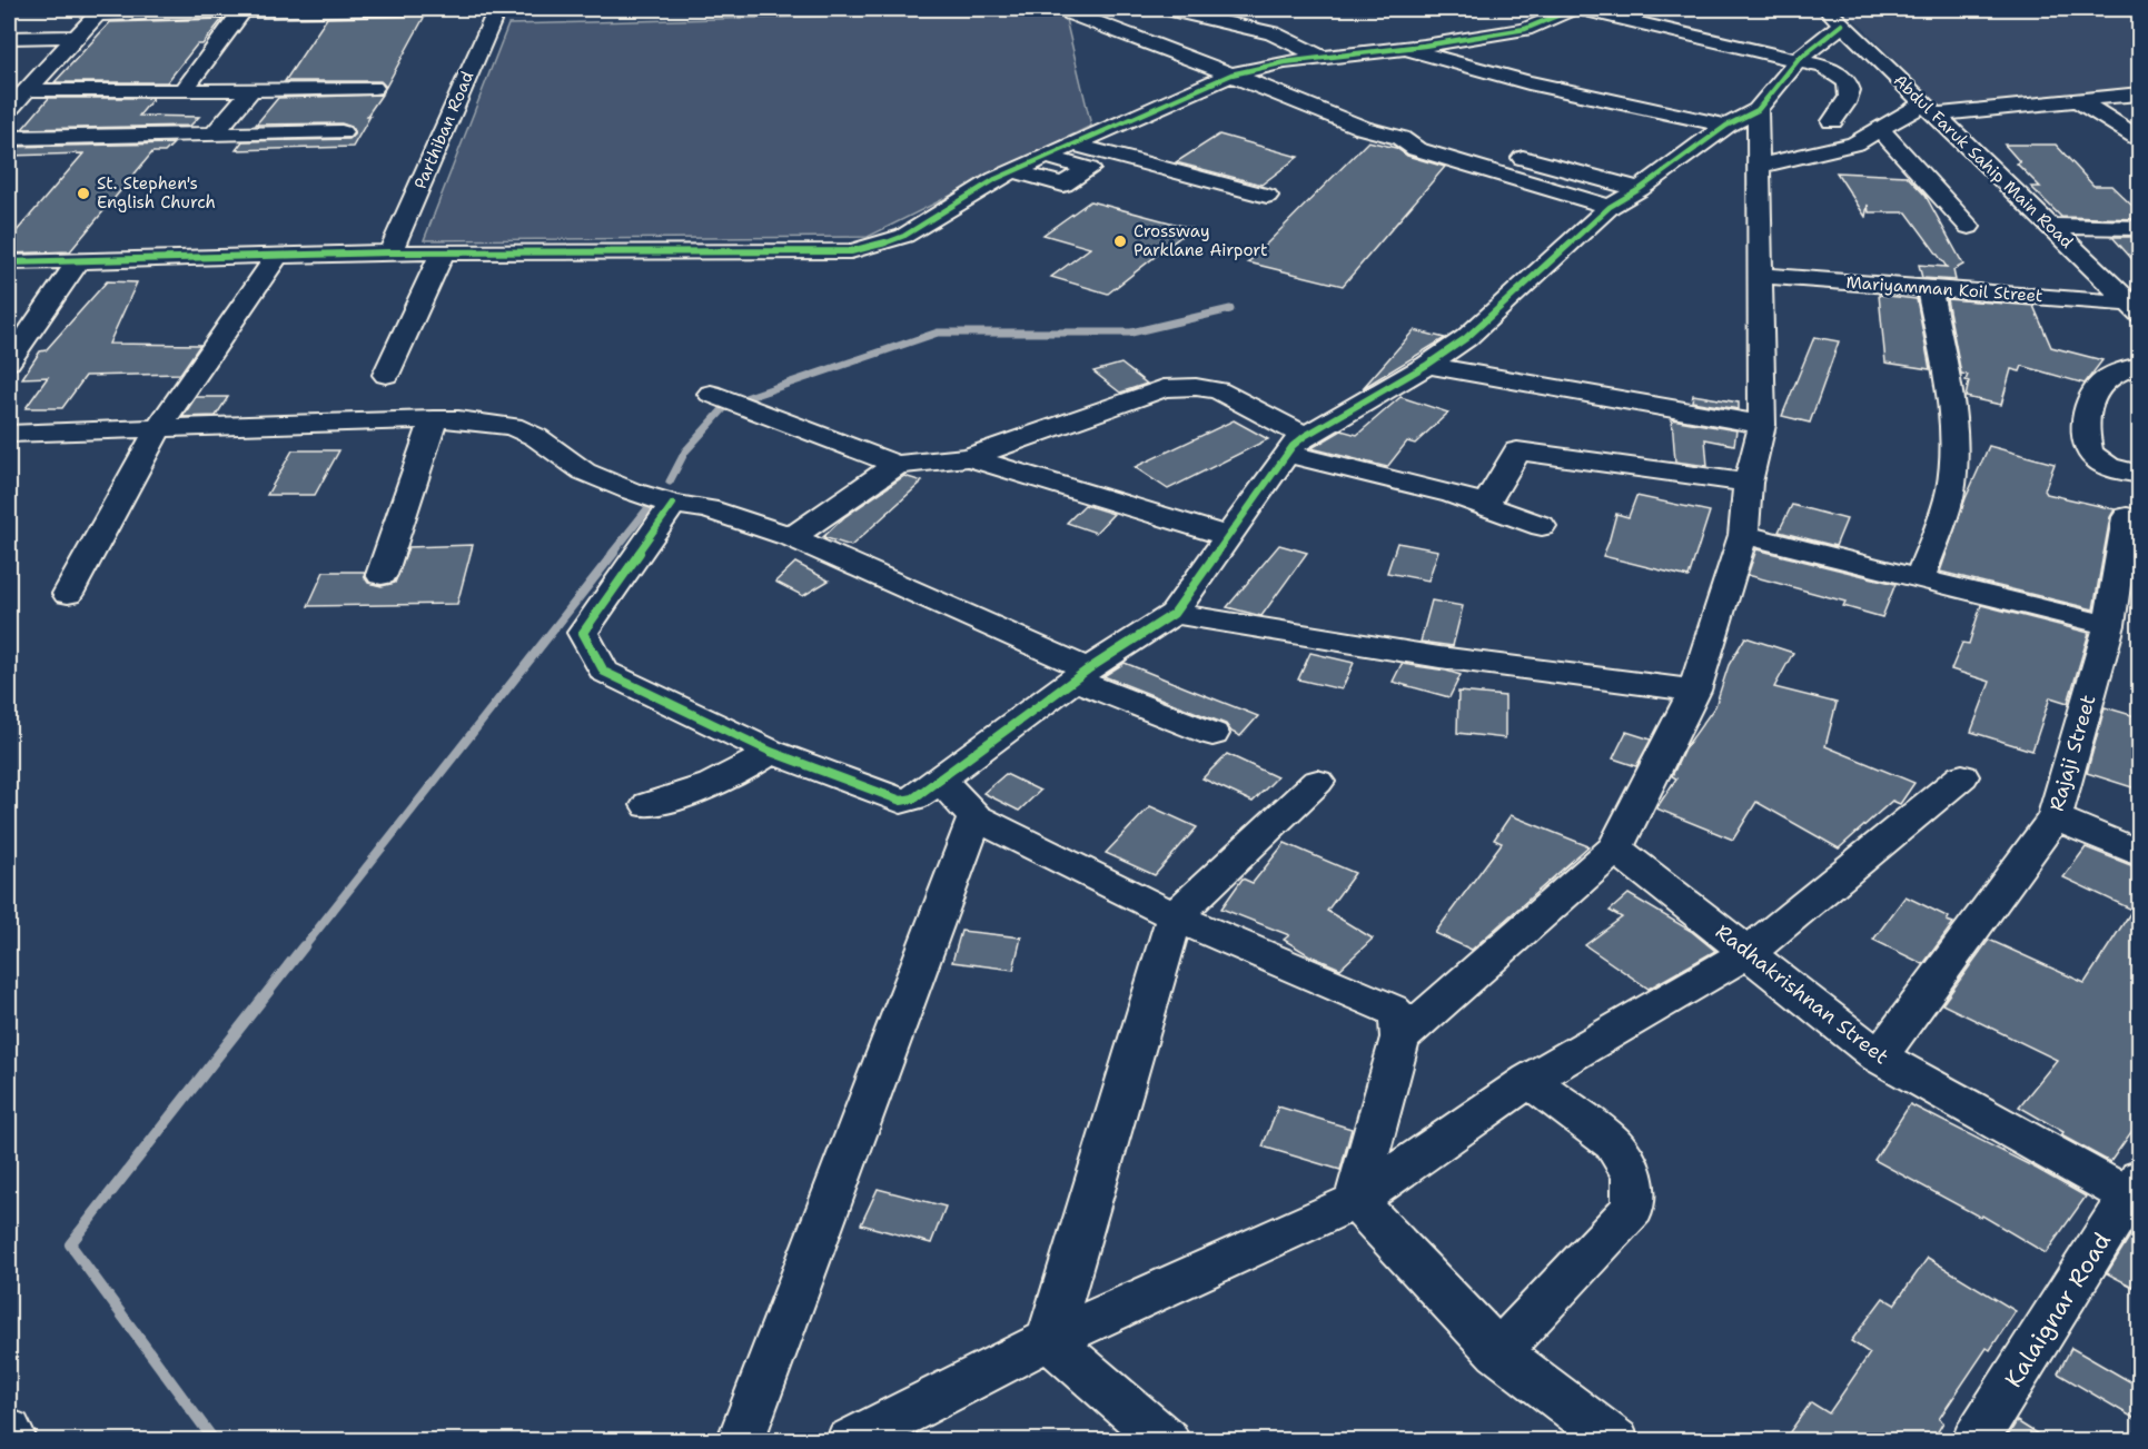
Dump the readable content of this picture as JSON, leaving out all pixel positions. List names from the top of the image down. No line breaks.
{"streets":{"street":["Parthiban Road","Abdul Faruk Sahip Main Road","Mariyamman Koil Street","Rajaji Street","Radhakrishnan Street","Kalaignar Road"]},"crossings":[["Abdul Faruk Sahip Main Road","Mariyamman Koil Street"],["Rajaji Street","Radhakrishnan Street"],["Radhakrishnan Street","Kalaignar Road"]],"places":["St. Stephen's English Church","Crossway Parklane Airport"]}
